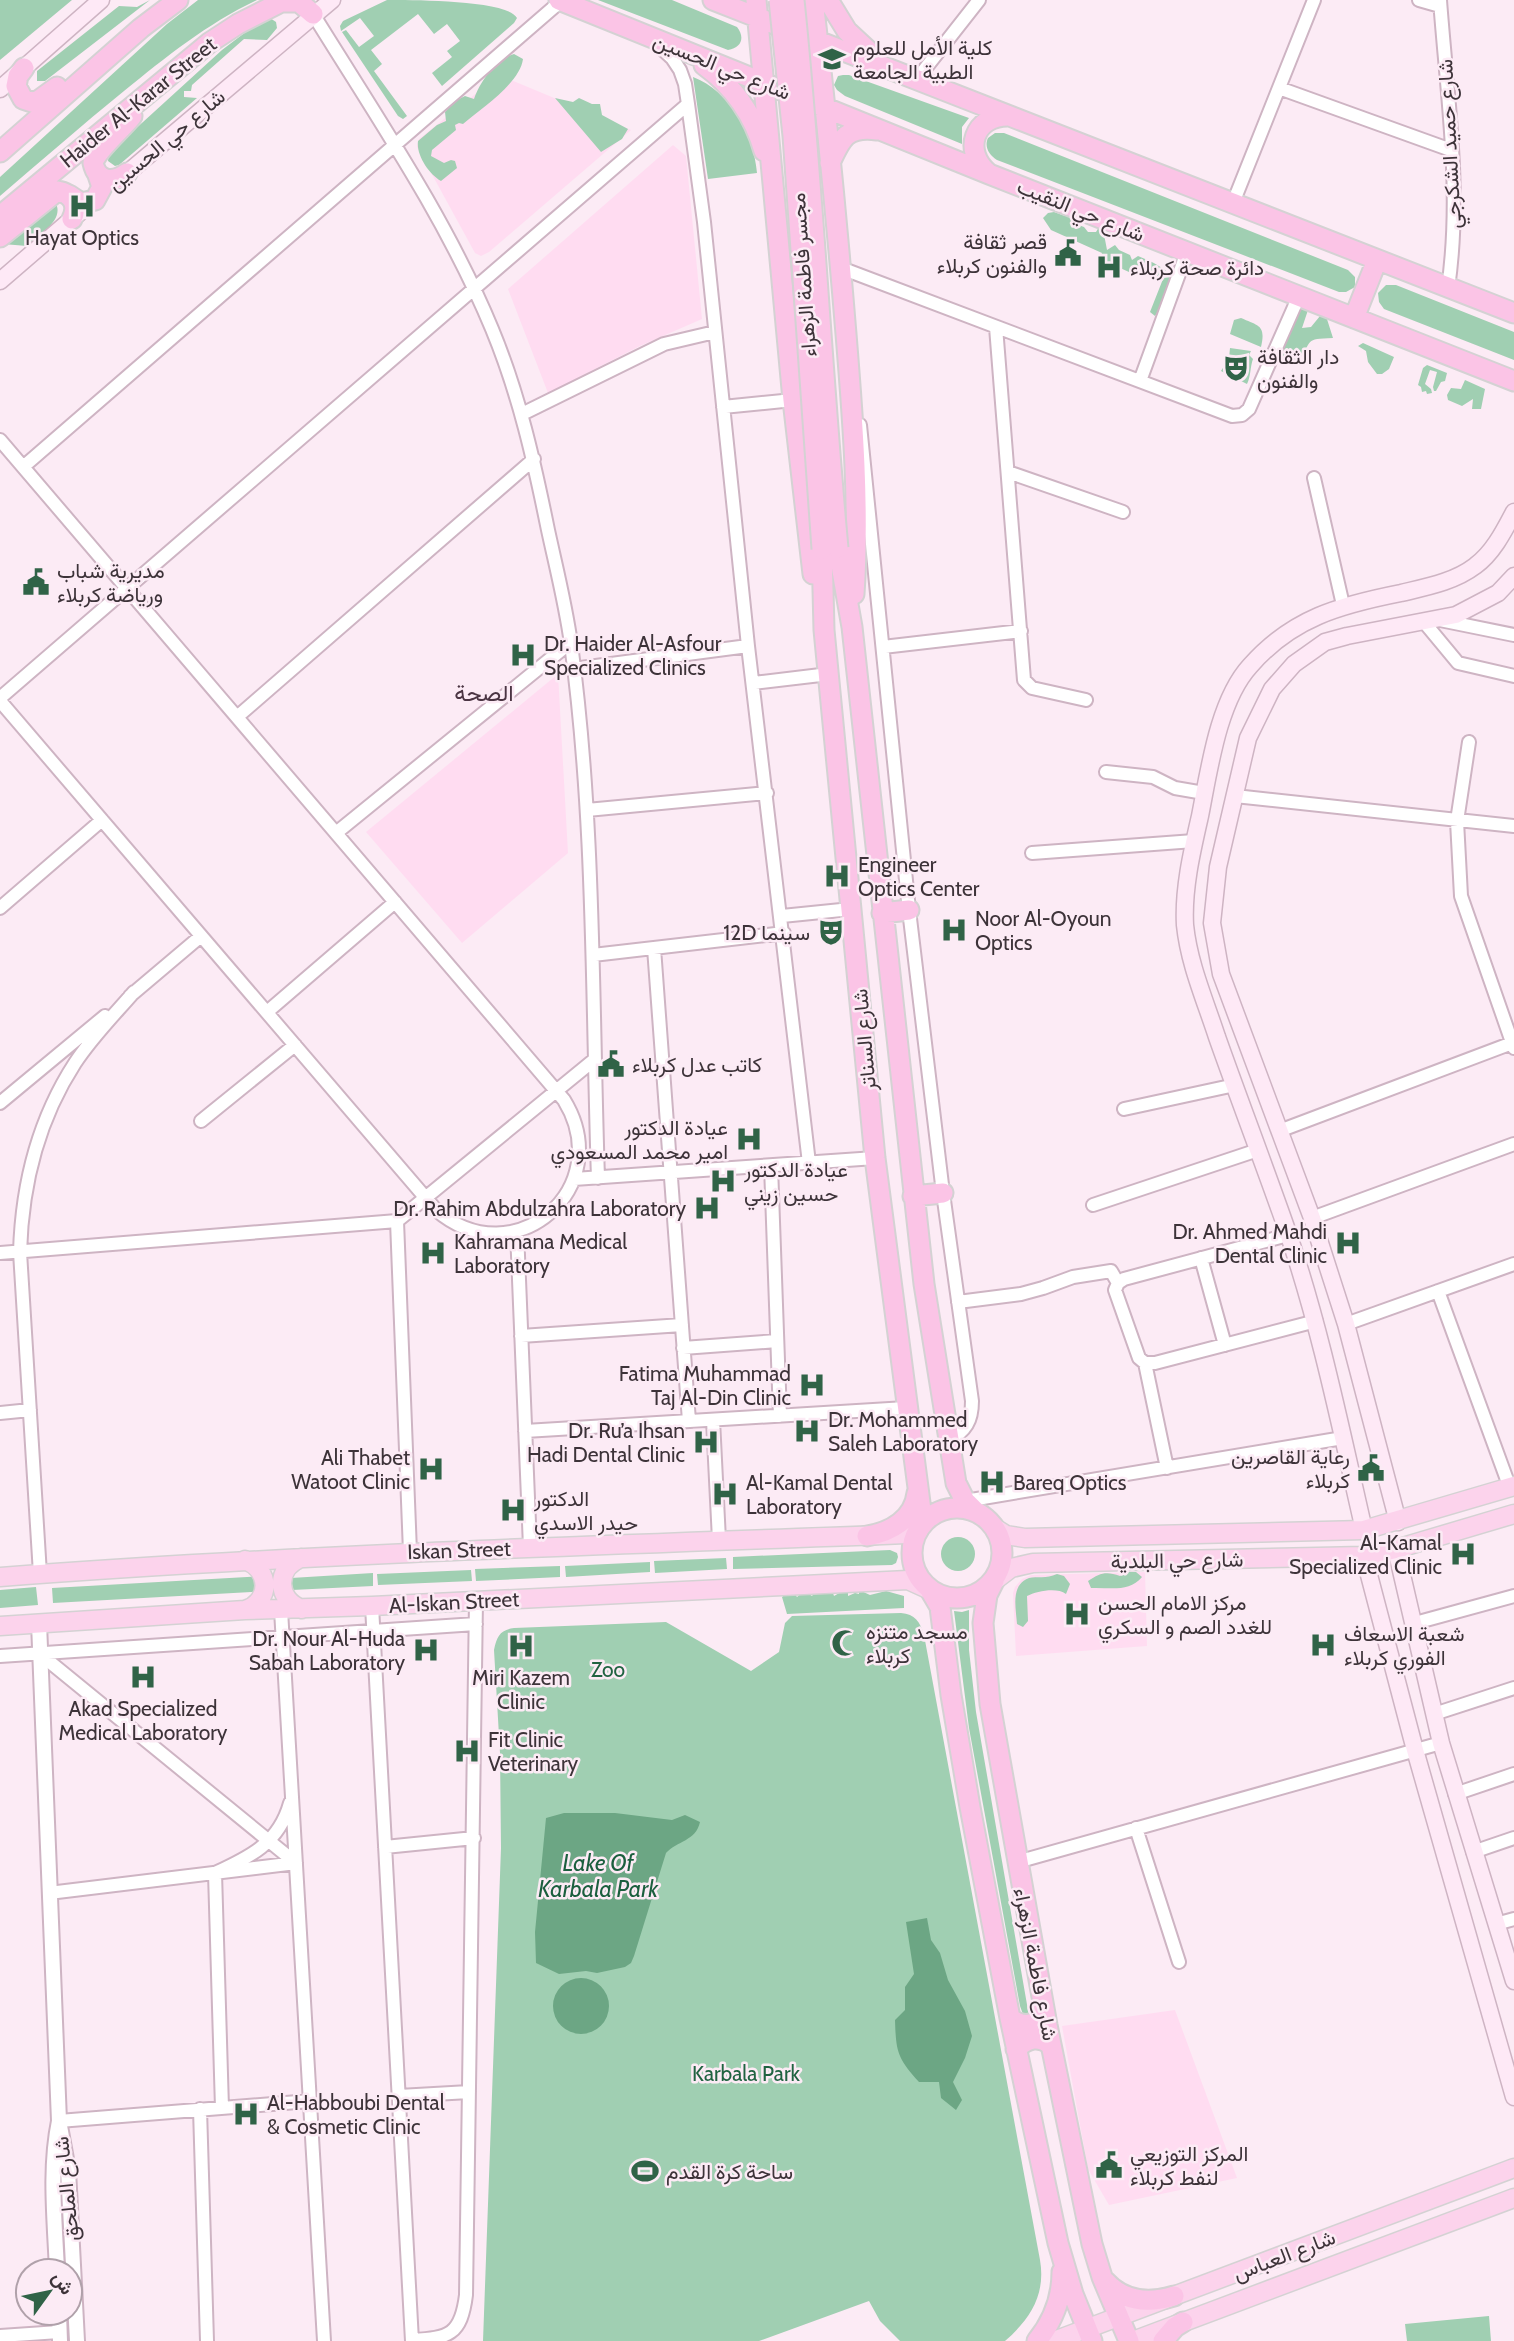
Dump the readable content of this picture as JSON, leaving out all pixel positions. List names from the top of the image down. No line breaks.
{"streets":{"highway":["شارع حي الحسين","Haider Al-Karar Street","شارع حي النقيب","مجسر فاطمة الزهراء","شارع السناتر","شارع فاطمة الزهراء"],"main road":["Iskan Street","شارع حي البلدية","Al-Iskan Street","شارع العباس"],"street":["شارع حميد الشكرجي","شارع الملحق"]},"crossings":[["شارع حي الحسين","شارع حي النقيب"],["مجسر فاطمة الزهراء","شارع السناتر"],["شارع السناتر","Iskan Street"],["شارع السناتر","شارع حي البلدية"],["شارع السناتر","Al-Iskan Street"],["شارع السناتر","شارع فاطمة الزهراء"],["Iskan Street","شارع حي البلدية"],["Iskan Street","Al-Iskan Street"],["Iskan Street","شارع فاطمة الزهراء"],["شارع حي البلدية","Al-Iskan Street"],["شارع حي البلدية","شارع فاطمة الزهراء"],["Al-Iskan Street","شارع فاطمة الزهراء"],["شارع فاطمة الزهراء","شارع العباس"]],"districts":["الصحة"],"water":["Lake Of Karbala Park"],"parks":["Zoo","Karbala Park"],"places":{"school or university":["كلية الأمل للعلوم الطبية الجامعة"],"hospital":["Hayat Optics","دائرة صحة كربلاء","Dr. Haider Al-Asfour Specialized Clinics","Engineer Optics Center","Noor Al-Oyoun Optics","عيادة الدكتور امير محمد المسعودي","عيادة الدكتور حسين زيني","Dr. Rahim Abdulzahra Laboratory","Dr. Ahmed Mahdi Dental Clinic","Kahramana Medical Laboratory","Fatima Muhammad Taj Al-Din Clinic","Dr. Mohammed Saleh Laboratory","Dr. Ru’a Ihsan Hadi Dental Clinic","Ali Thabet Watoot Clinic","Bareq Optics","Al-Kamal Dental Laboratory","الدكتور حيدر الاسدي","Al-Kamal Specialized Clinic","مركز الامام الحسن للغدد الصم و السكري","شعبة الاسعاف الفوري كربلاء","Miri Kazem Clinic","Dr. Nour Al-Huda Sabah Laboratory","Akad Specialized Medical Laboratory","Fit Clinic Veterinary","Al-Habboubi Dental & Cosmetic Clinic"],"public building":["قصر ثقافة والفنون كربلاء","مديرية شباب ورياضة كربلاء","كاتب عدل كربلاء","رعاية القاصرين كربلاء","المركز التوزيعي لنفط كربلاء"],"theatre":["دار الثقافة والفنون","12D سينما"],"mosque":["مسجد متنزه كربلاء"],"sports":["ساحة كرة القدم"]},"north":"top right"}
